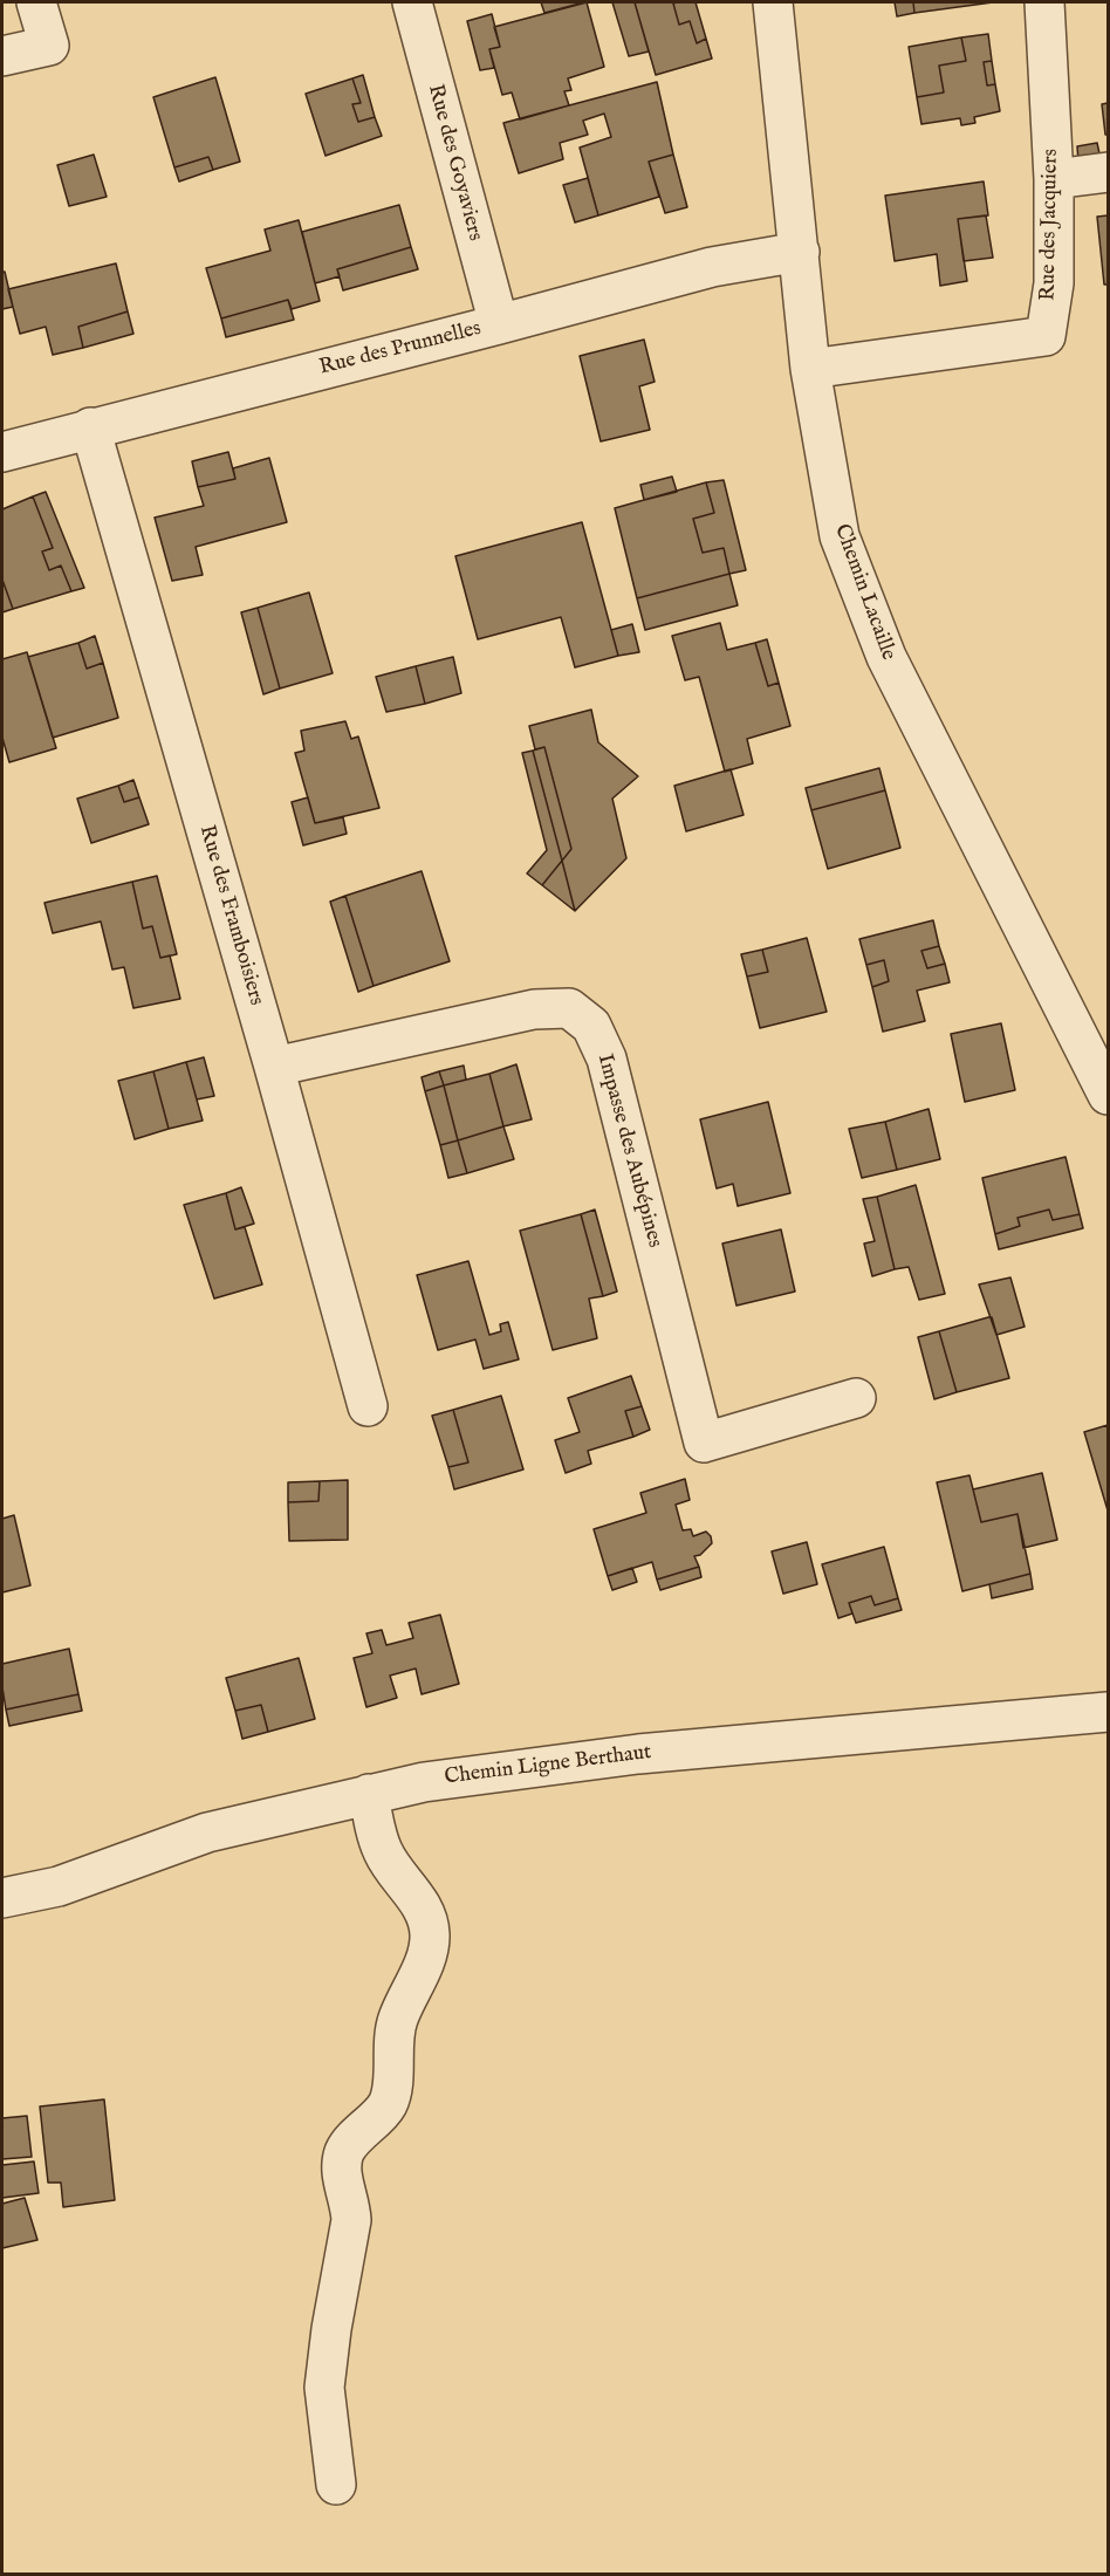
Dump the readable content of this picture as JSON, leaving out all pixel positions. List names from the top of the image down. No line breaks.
{"streets":{"street":["Rue des Goyaviers","Rue des Jacquiers","Rue des Prunnelles","Chemin Lacaille","Rue des Framboisiers","Impasse des Aubépines","Chemin Ligne Berthaut"]},"crossings":[["Rue des Goyaviers","Rue des Prunnelles"],["Rue des Jacquiers","Chemin Lacaille"],["Rue des Prunnelles","Chemin Lacaille"],["Rue des Prunnelles","Rue des Framboisiers"],["Rue des Framboisiers","Impasse des Aubépines"]]}
